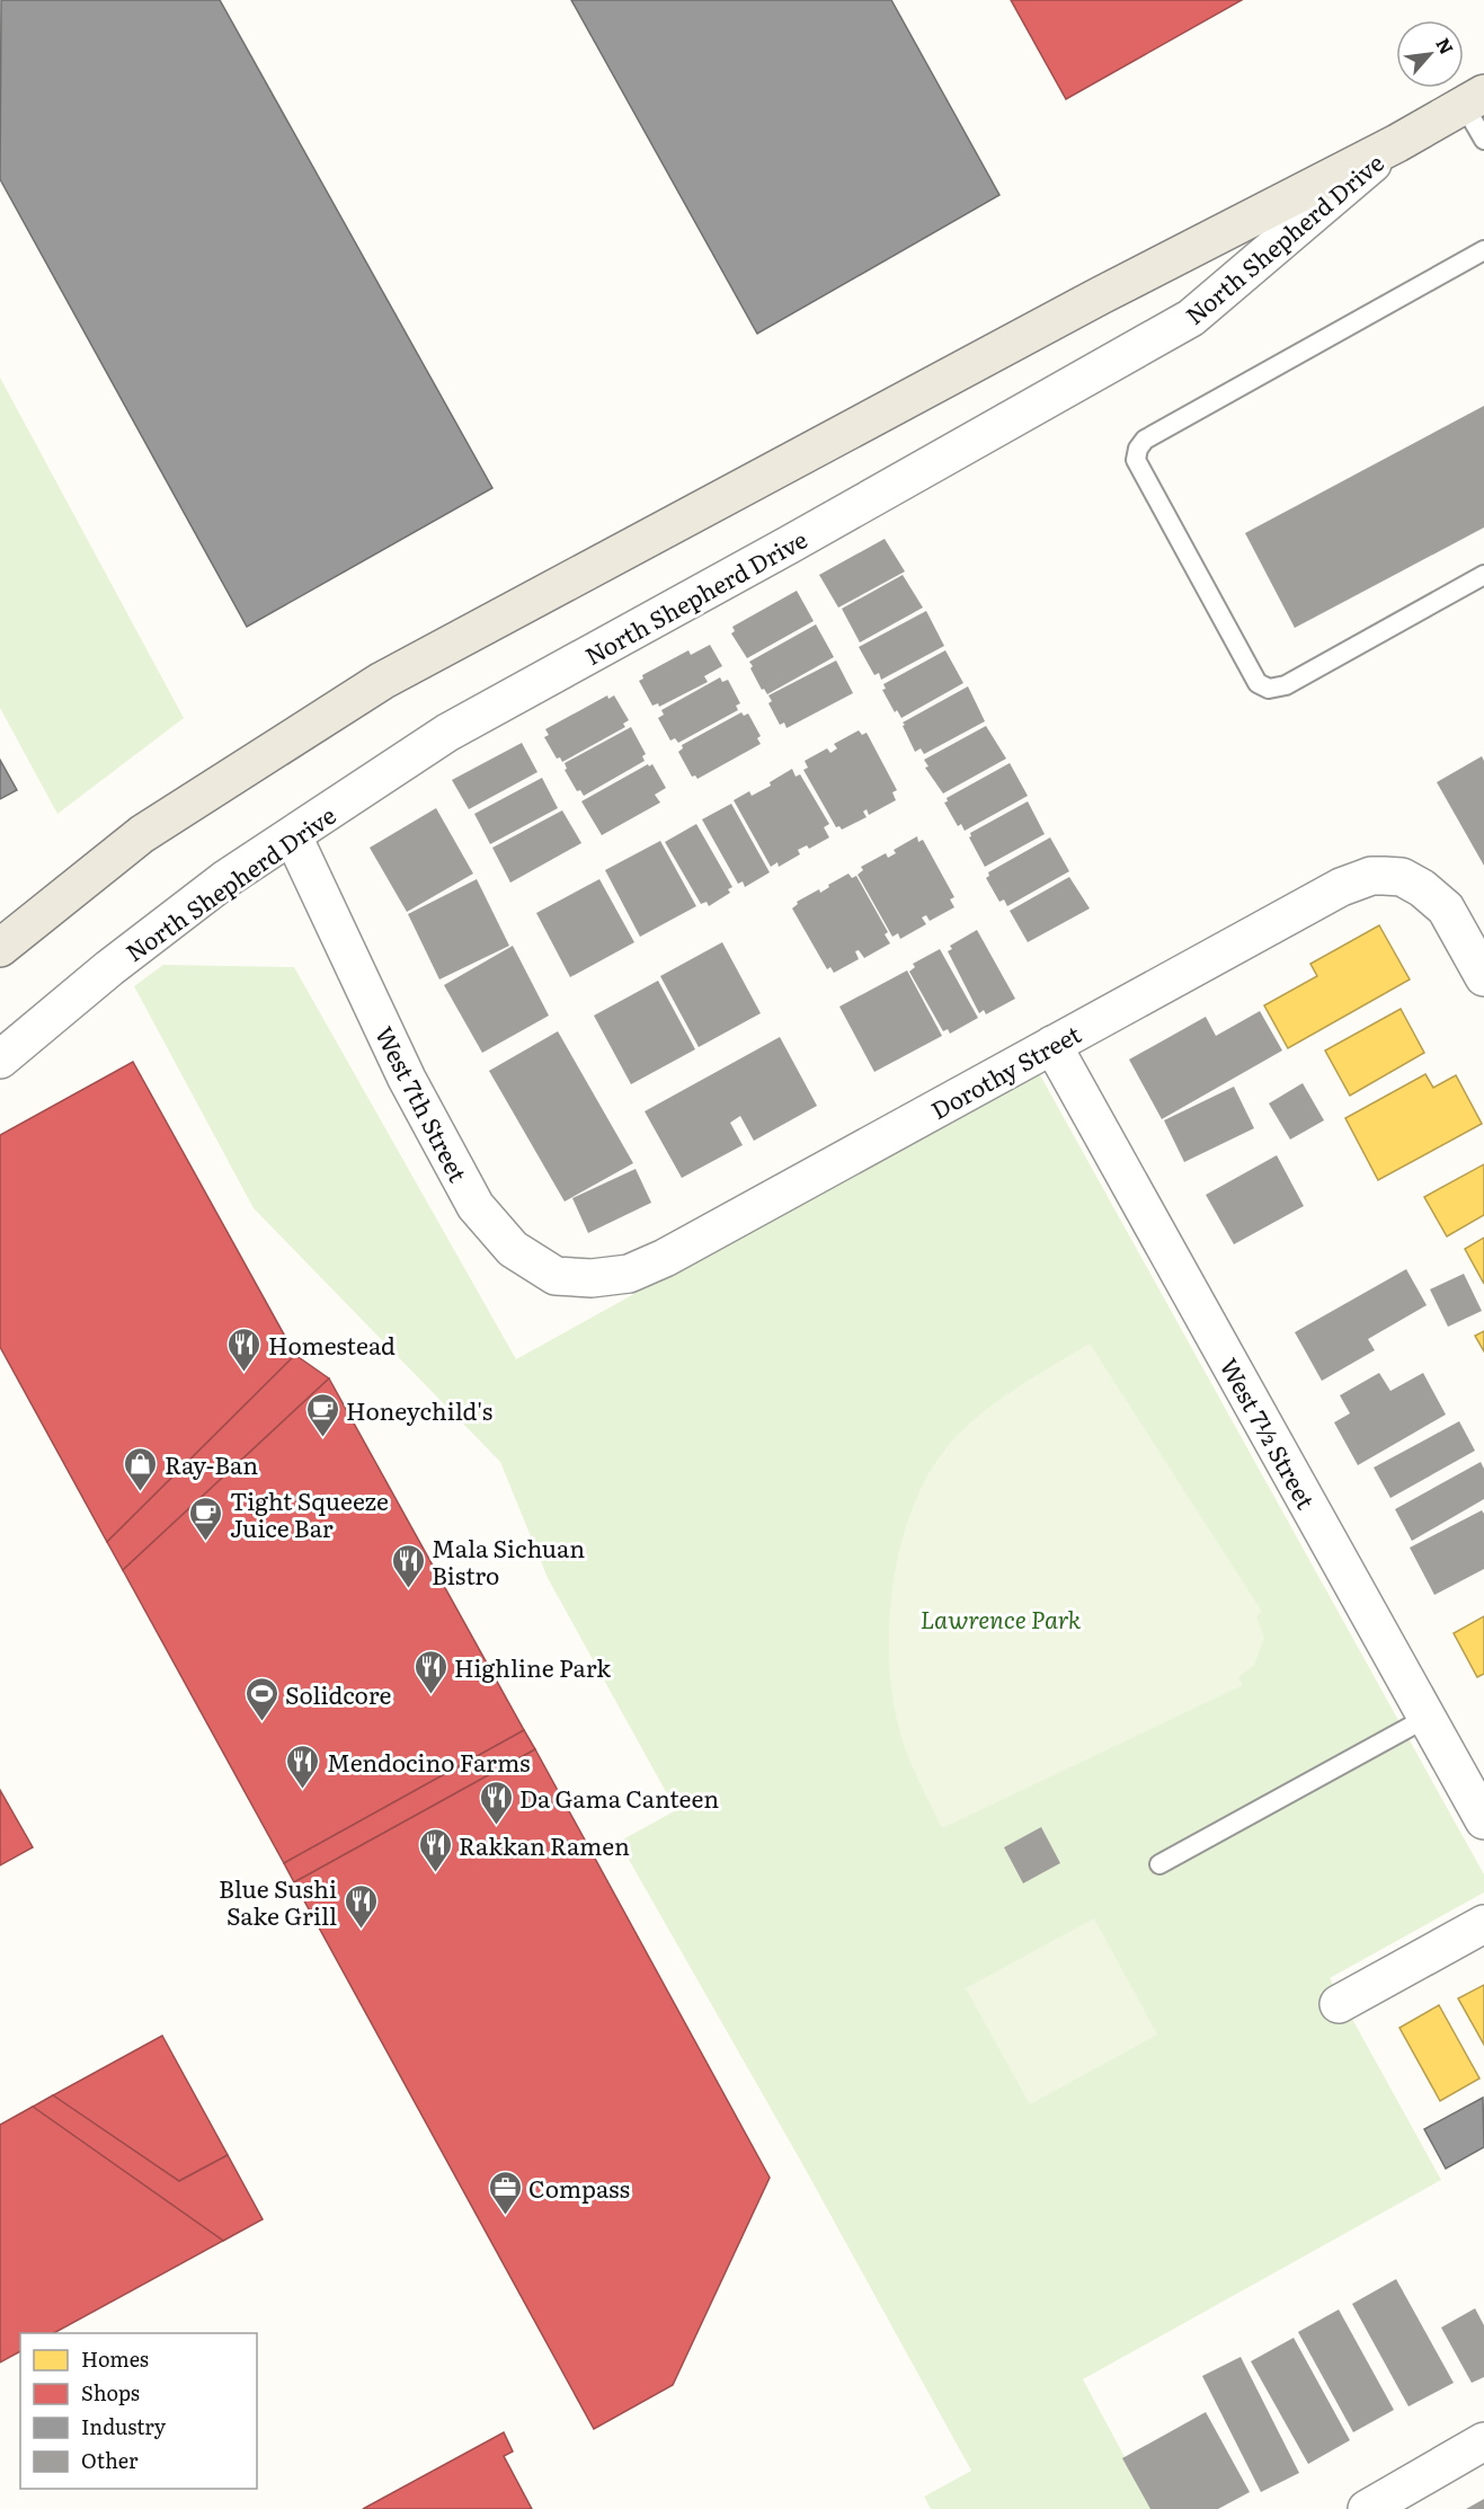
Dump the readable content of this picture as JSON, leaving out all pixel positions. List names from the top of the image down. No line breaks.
{"streets":{"main road":["North Shepherd Drive"],"street":["Dorothy Street","West 7th Street","West 7½ Street"]},"crossings":[["North Shepherd Drive","West 7th Street"],["Dorothy Street","West 7th Street"],["Dorothy Street","West 7½ Street"]],"parks":["Lawrence Park"],"places":{"restaurant":["Homestead","Mala Sichuan Bistro","Highline Park","Mendocino Farms","Da Gama Canteen","Rakkan Ramen","Blue Sushi Sake Grill"],"cafe":["Honeychild's","Tight Squeeze Juice Bar"],"shop":["Ray-Ban"],"sports":["Solidcore"],"office":["Compass"]},"legend":["Homes","Shops","Industry","Other"],"north":"top right"}
